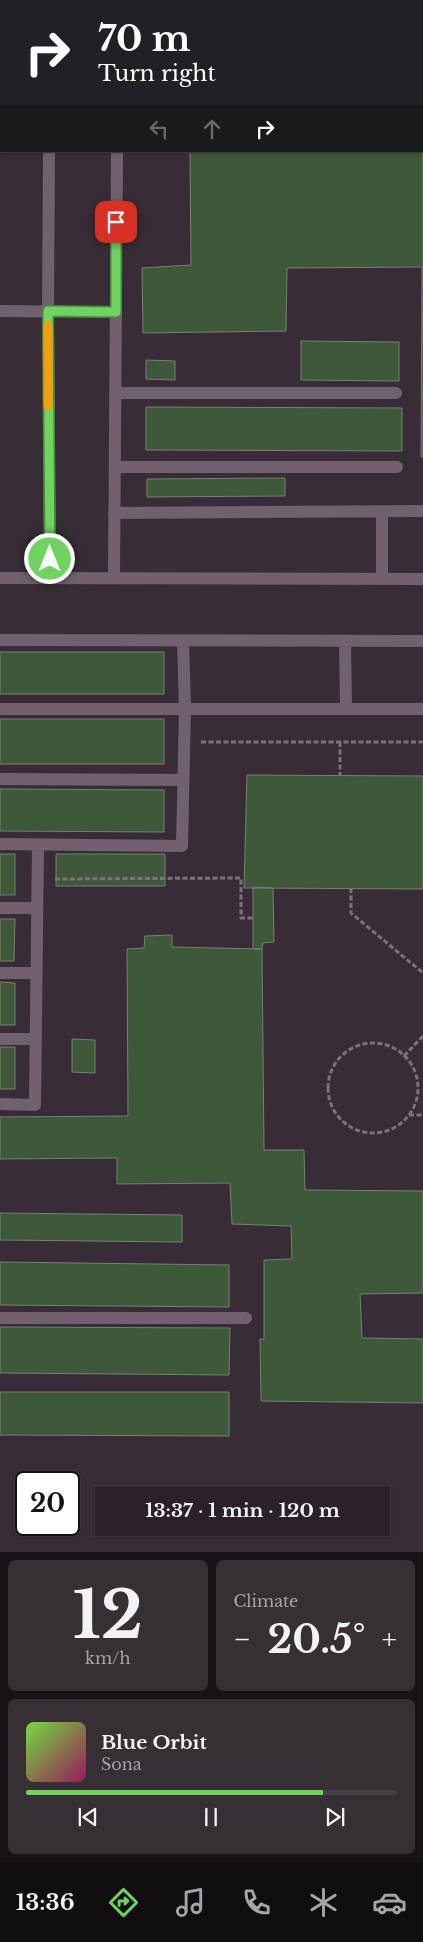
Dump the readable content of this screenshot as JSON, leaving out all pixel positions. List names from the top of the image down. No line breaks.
{"page":{"turn":["70 m","Turn right"],"limit":"20","trip":"13:37 · 1 min · 120 m","tile":[["12","km/h"],"Climate"],"heat":["−","20.5°","+"],"song":["Blue Orbit","Sona"],"tabs":"13:36"}}
